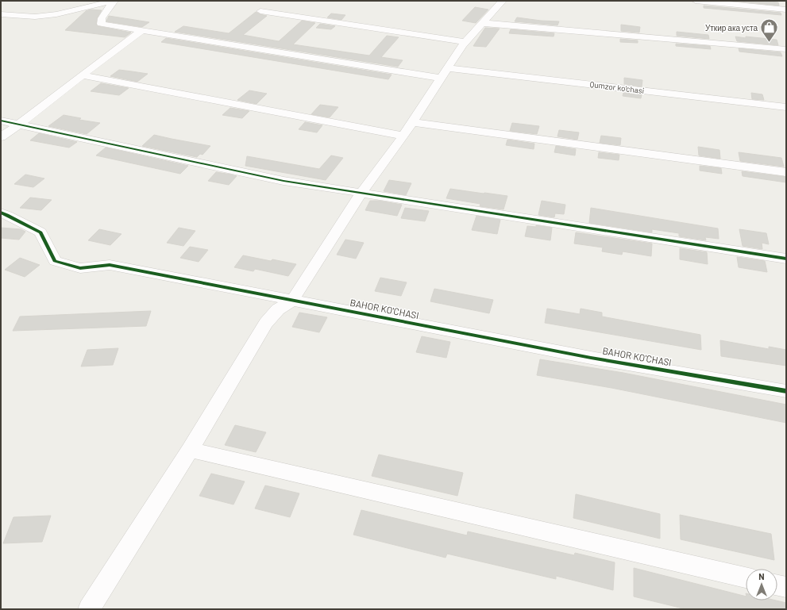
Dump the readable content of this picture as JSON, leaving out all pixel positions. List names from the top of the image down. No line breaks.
{"streets":{"street":["Qumzor ko'chasi","BAHOR KO'CHASI"]},"places":{"shop":["Уткир ака уста"]},"north":"top"}
